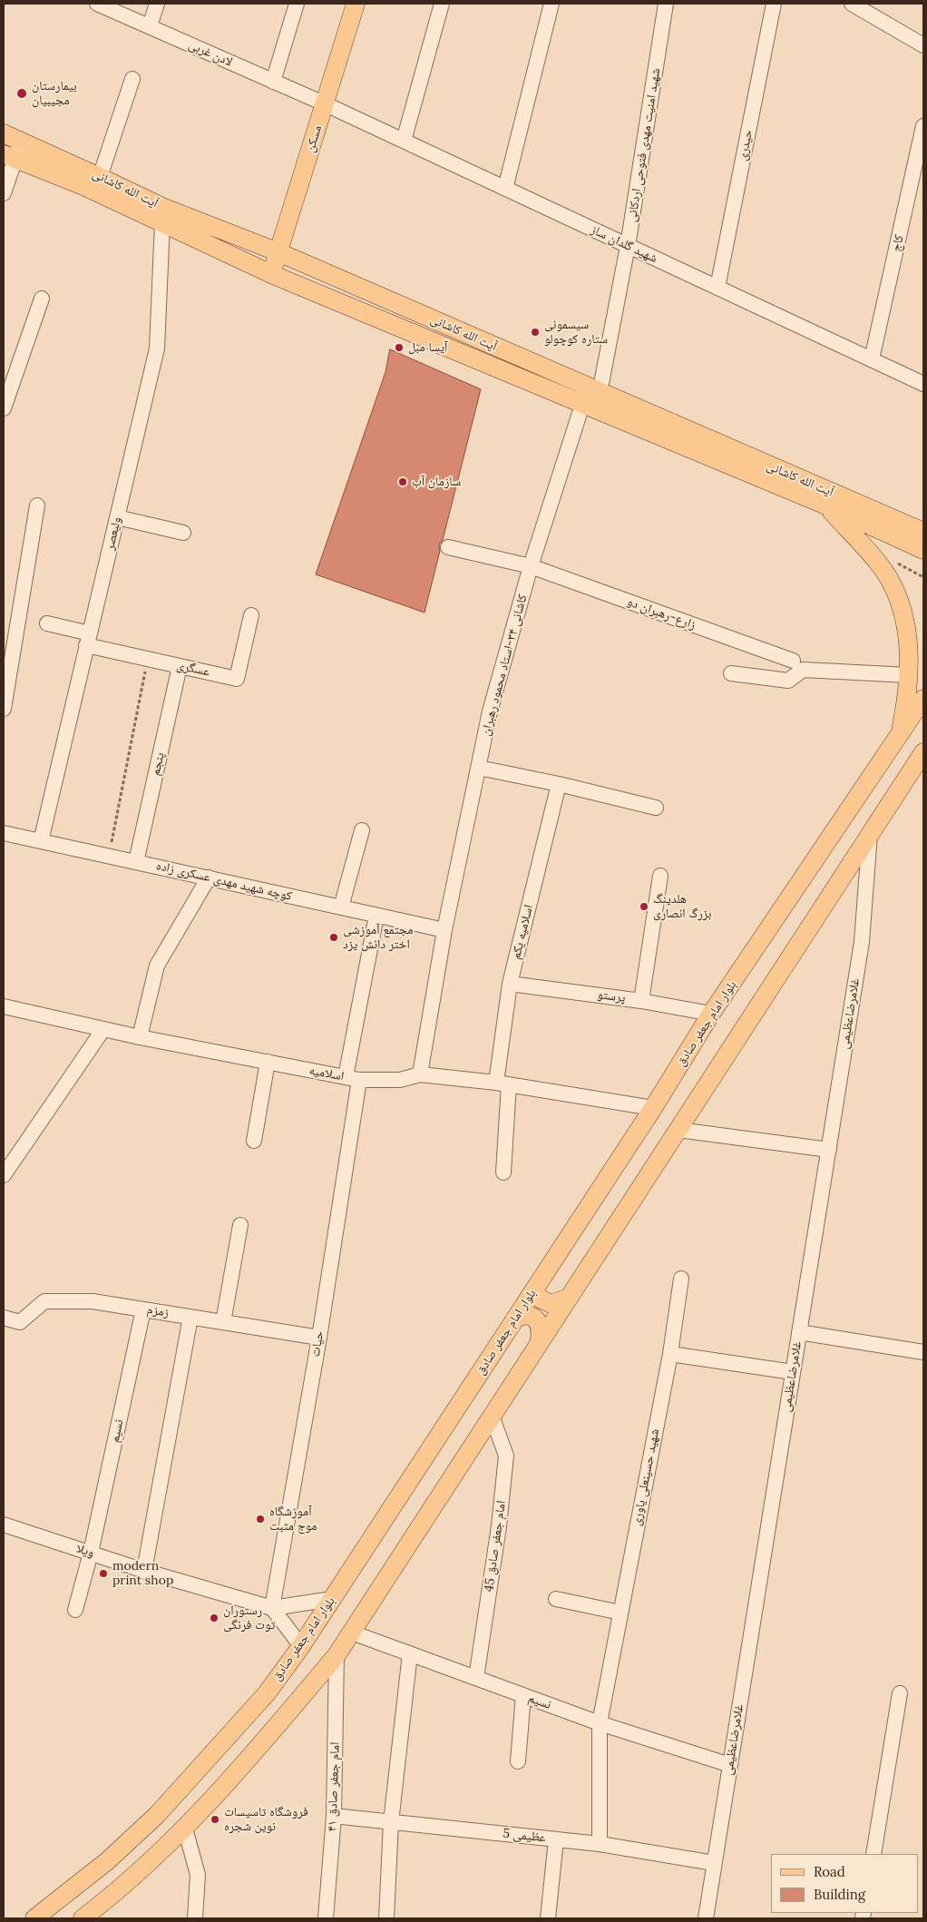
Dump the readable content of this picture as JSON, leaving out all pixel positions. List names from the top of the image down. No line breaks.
{"streets":{"main road":["مسکن","آیت الله کاشانی","بلوار امام جعفر صادق"],"street":["لادن غربی","شهید امنیت مهدی فتوحی اردکانی","حیدری","کاج","شهید گلدان ساز","ولیعصر","زارع-رهبران دو","کاشانی ۳۴-استاد محمود رهبران","عسگری","پنجم","کوچه شهید مهدی عسکری زاده","اسلامیه یکم","پرستو","غلامرضاعظیمی","اسلامیه","زمزم","حیات","نسیم","شهید حسینعلی یاوری","امام جعفر صادق 45","ویلا","امام جعفر صادق ۴۱","عظیمی 5"]},"crossings":[["لادن غربی","مسکن"],["لادن غربی","شهید گلدان ساز"],["مسکن","آیت الله کاشانی"],["مسکن","شهید گلدان ساز"],["شهید امنیت مهدی فتوحی اردکانی","آیت الله کاشانی"],["شهید امنیت مهدی فتوحی اردکانی","شهید گلدان ساز"],["حیدری","شهید گلدان ساز"],["آیت الله کاشانی","ولیعصر"],["آیت الله کاشانی","کاشانی ۳۴-استاد محمود رهبران"],["کاج","شهید گلدان ساز"],["ولیعصر","عسگری"],["ولیعصر","کوچه شهید مهدی عسکری زاده"],["زارع-رهبران دو","کاشانی ۳۴-استاد محمود رهبران"],["کاشانی ۳۴-استاد محمود رهبران","کوچه شهید مهدی عسکری زاده"],["کاشانی ۳۴-استاد محمود رهبران","اسلامیه"],["عسگری","پنجم"],["پنجم","کوچه شهید مهدی عسکری زاده"],["کوچه شهید مهدی عسکری زاده","حیات"],["اسلامیه یکم","پرستو"],["اسلامیه یکم","اسلامیه"],["پرستو","بلوار امام جعفر صادق"],["غلامرضاعظیمی","نسیم"],["غلامرضاعظیمی","عظیمی 5"],["بلوار امام جعفر صادق","اسلامیه"],["بلوار امام جعفر صادق","ویلا"],["اسلامیه","حیات"],["زمزم","حیات"],["زمزم","نسیم"],["حیات","ویلا"],["نسیم","شهید حسینعلی یاوری"],["نسیم","امام جعفر صادق 45"],["نسیم","ویلا"],["شهید حسینعلی یاوری","عظیمی 5"],["امام جعفر صادق ۴۱","عظیمی 5"]],"places":["بیمارستان مجیبیان","سیسمونی ستاره کوچولو","آیسا مبل","سازمان آب","هلدینگ بزرگ انصاری","مجتمع آموزشی اختر دانش یزد","آموزشگاه موج مثبت","modern print shop","رستوران توت فرنگی","فروشگاه تاسیسات نوین شجره"],"legend":["Road","Building"]}
